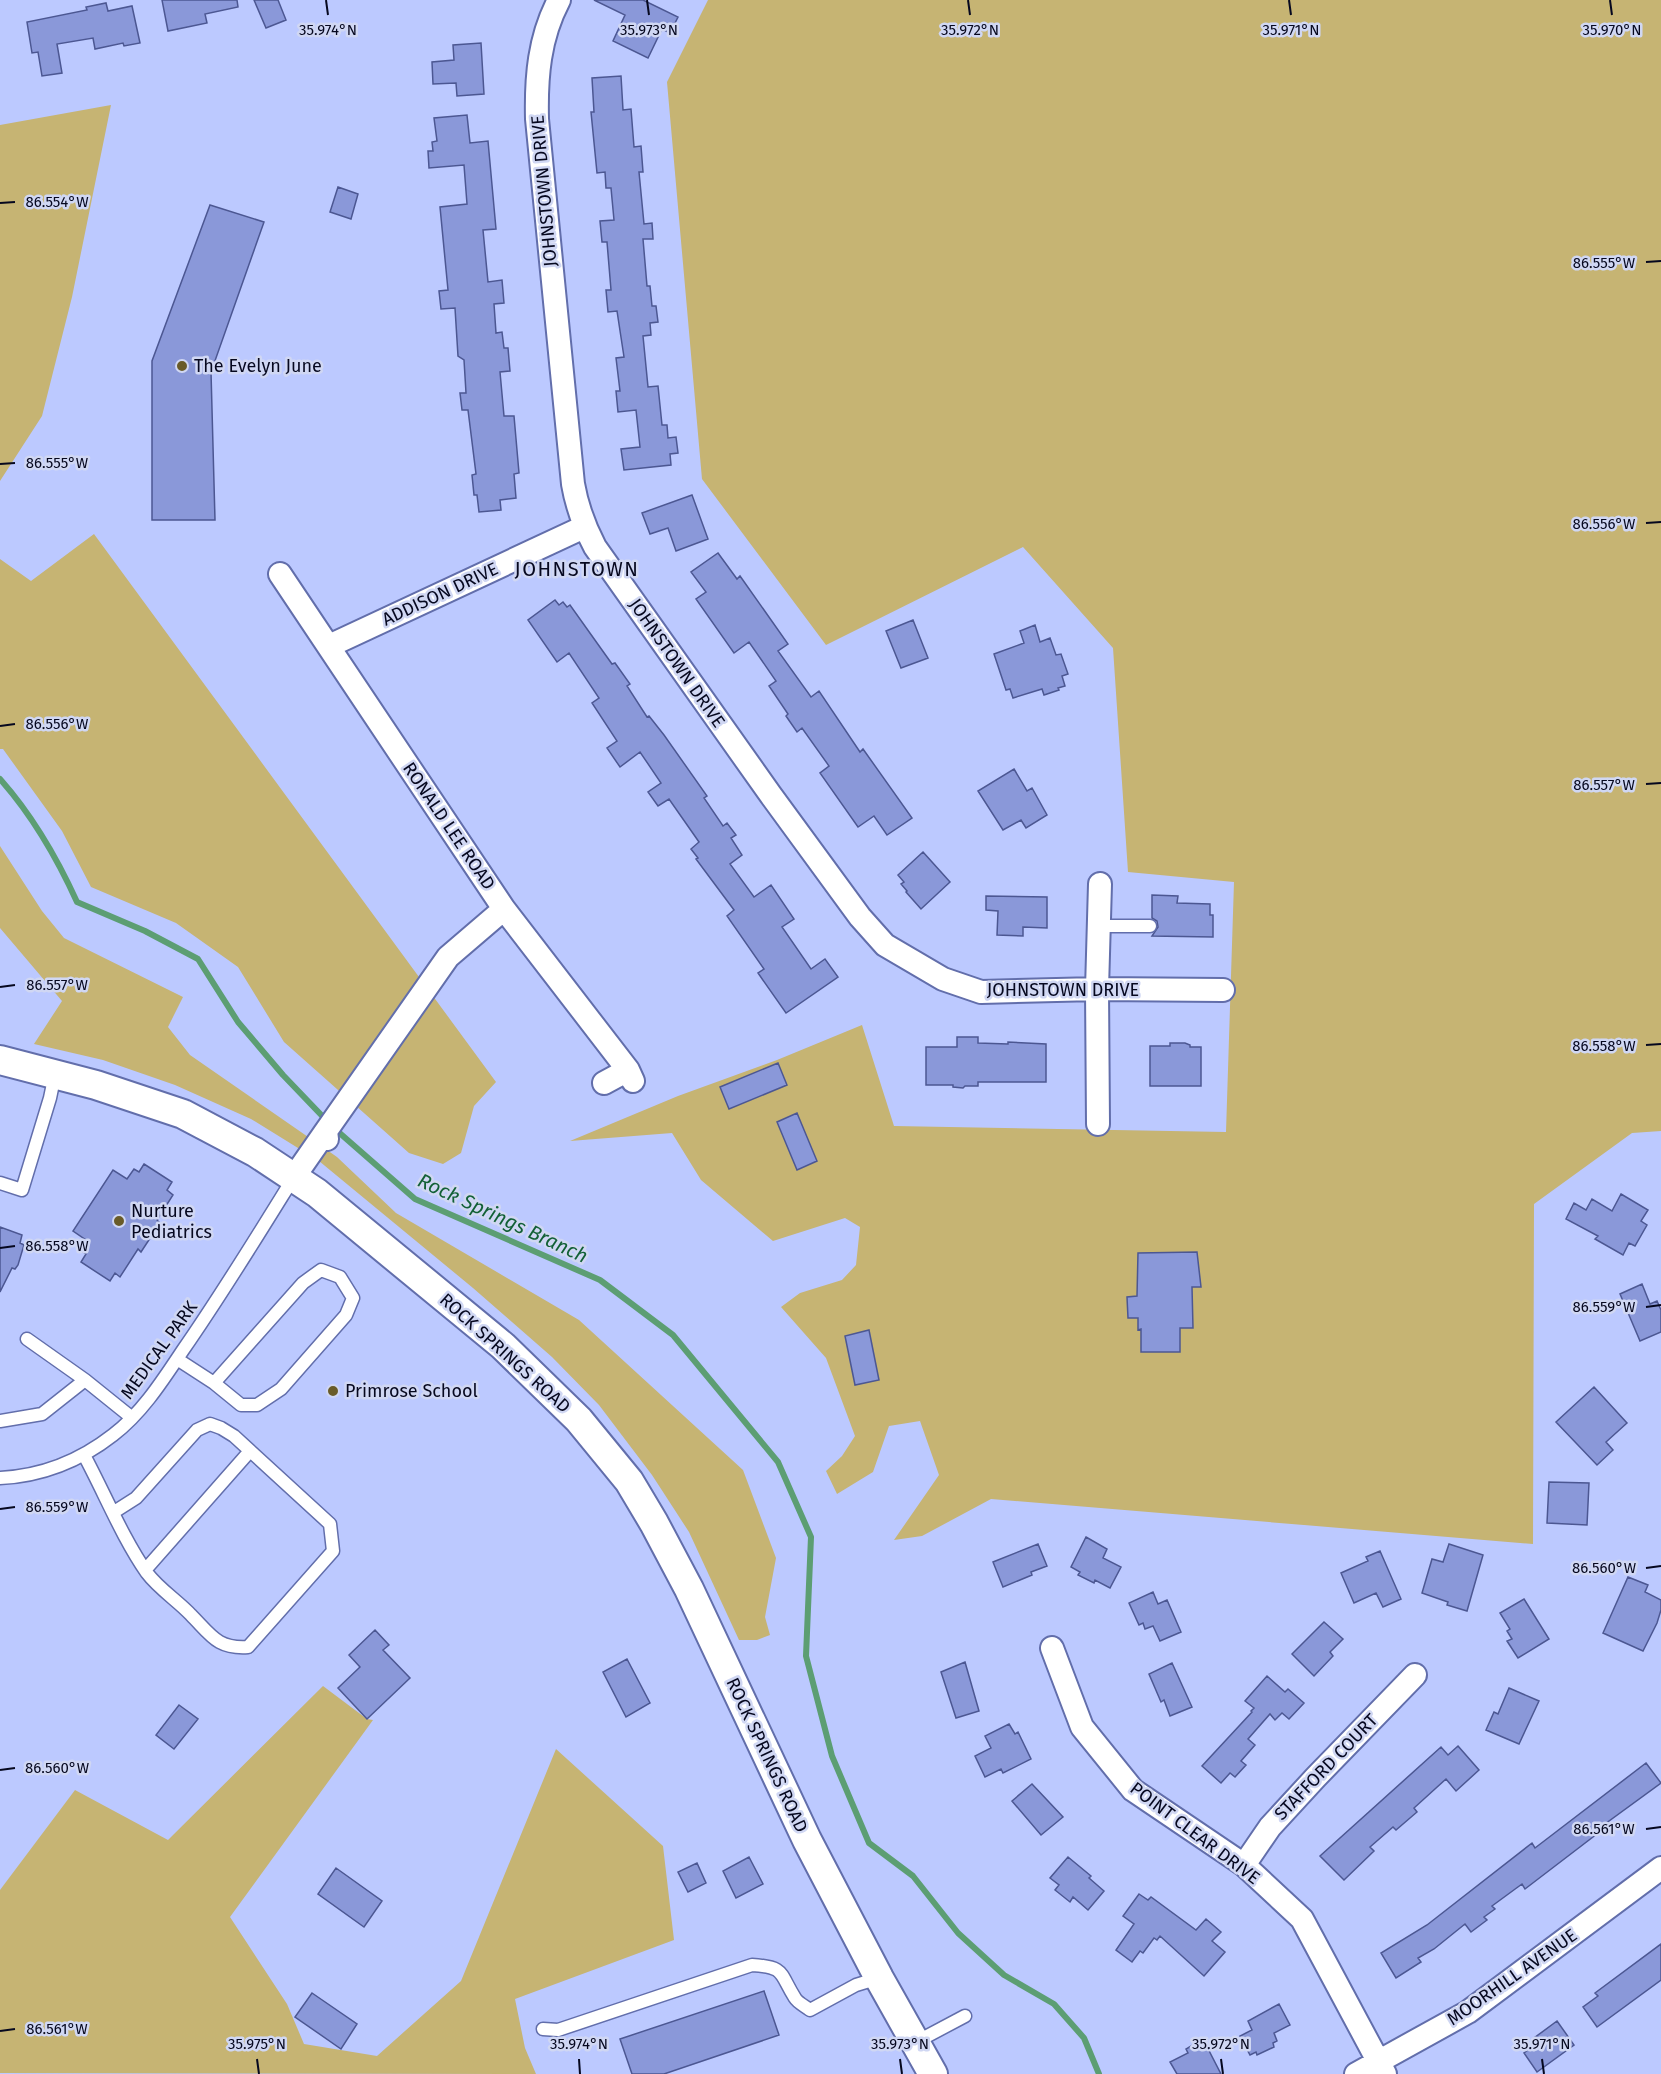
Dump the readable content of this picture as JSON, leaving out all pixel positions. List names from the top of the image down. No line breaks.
{"streets":{"street":["JOHNSTOWN DRIVE","ADDISON DRIVE","RONALD LEE ROAD","ROCK SPRINGS ROAD","STAFFORD COURT","POINT CLEAR DRIVE","MOORHILL AVENUE"],"lane":["MEDICAL PARK"]},"crossings":[["JOHNSTOWN DRIVE","ADDISON DRIVE"],["ADDISON DRIVE","RONALD LEE ROAD"],["MEDICAL PARK","ROCK SPRINGS ROAD"],["STAFFORD COURT","POINT CLEAR DRIVE"],["POINT CLEAR DRIVE","MOORHILL AVENUE"]],"districts":["JOHNSTOWN"],"water":["Rock Springs Branch"],"places":["The Evelyn June","Nurture Pediatrics","Primrose School"],"coordinates":["35.974°N","35.973°N","35.972°N","35.971°N","35.970°N","86.554°W","86.555°W","86.556°W","86.557°W","86.558°W","86.559°W","86.560°W","86.561°W","35.975°N"]}
